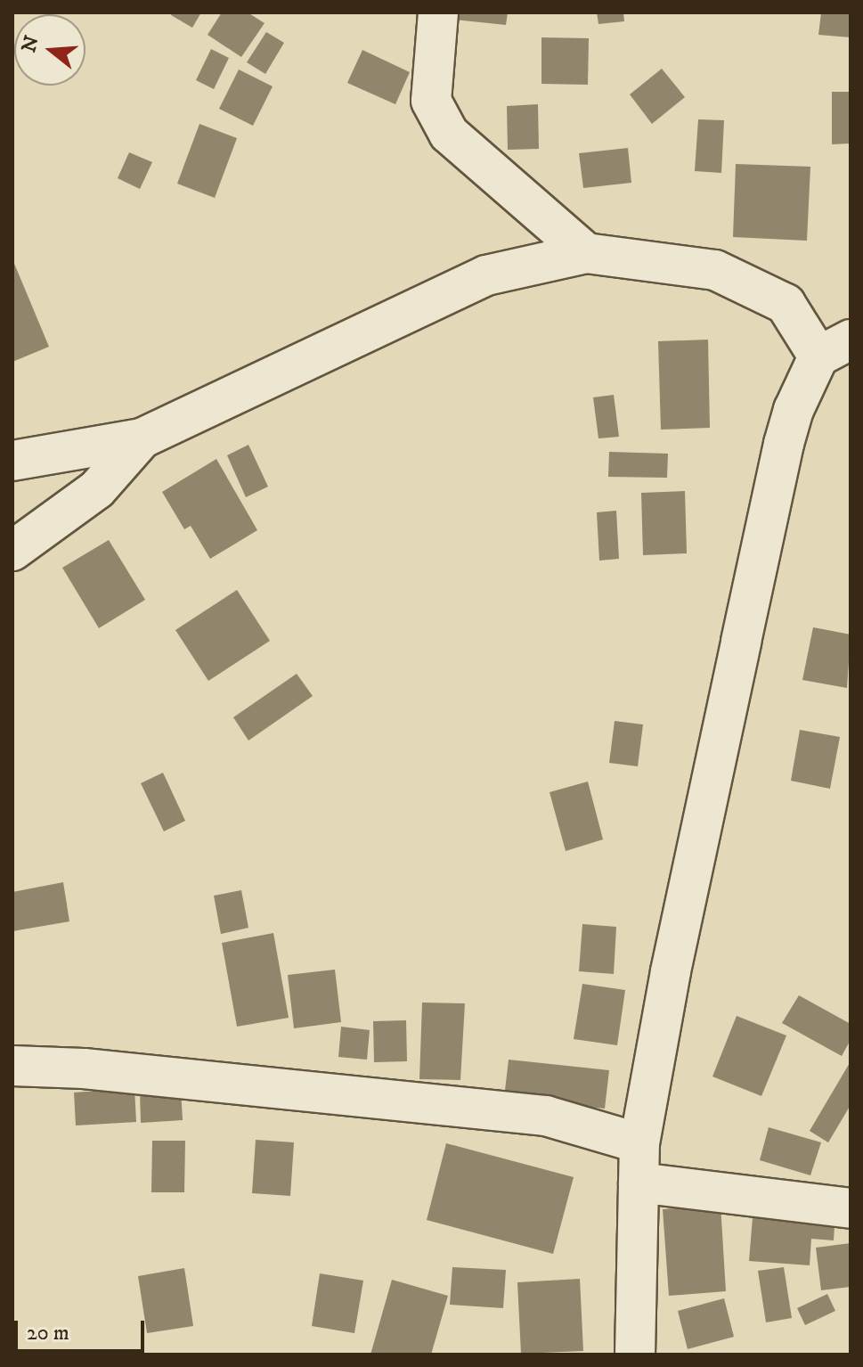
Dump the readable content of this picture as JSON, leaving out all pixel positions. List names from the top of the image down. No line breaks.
{"scale_bar":"20 m","north":"left"}
